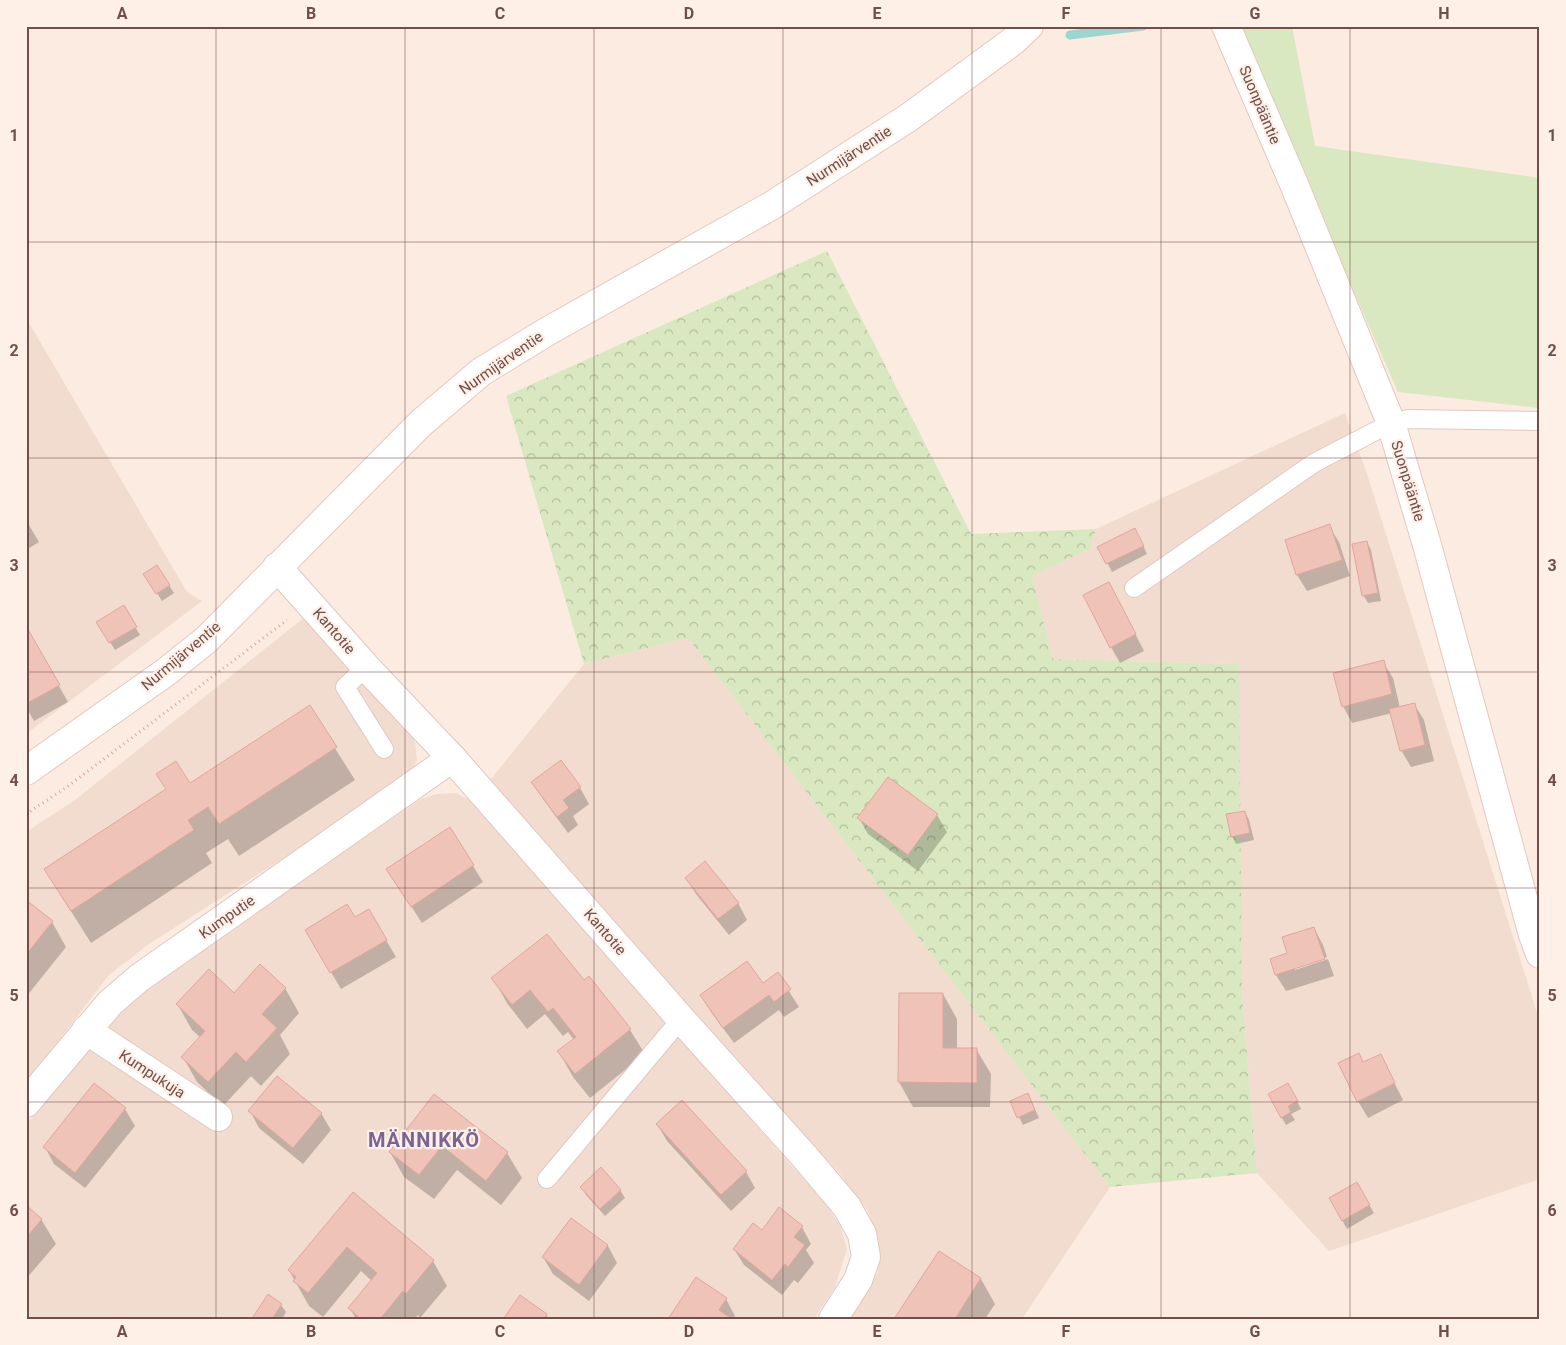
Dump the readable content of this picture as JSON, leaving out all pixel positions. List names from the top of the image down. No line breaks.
{"streets":{"street":["Suonpääntie","Nurmijärventie","Kantotie","Kumputie","Kumpukuja"]},"crossings":[["Nurmijärventie","Kantotie"],["Kantotie","Kumputie"],["Kumputie","Kumpukuja"]],"districts":["MÄNNIKKÖ"],"grid":{"columns":["A","B","C","D","E","F","G","H"],"rows":["1","2","3","4","5","6"]}}
